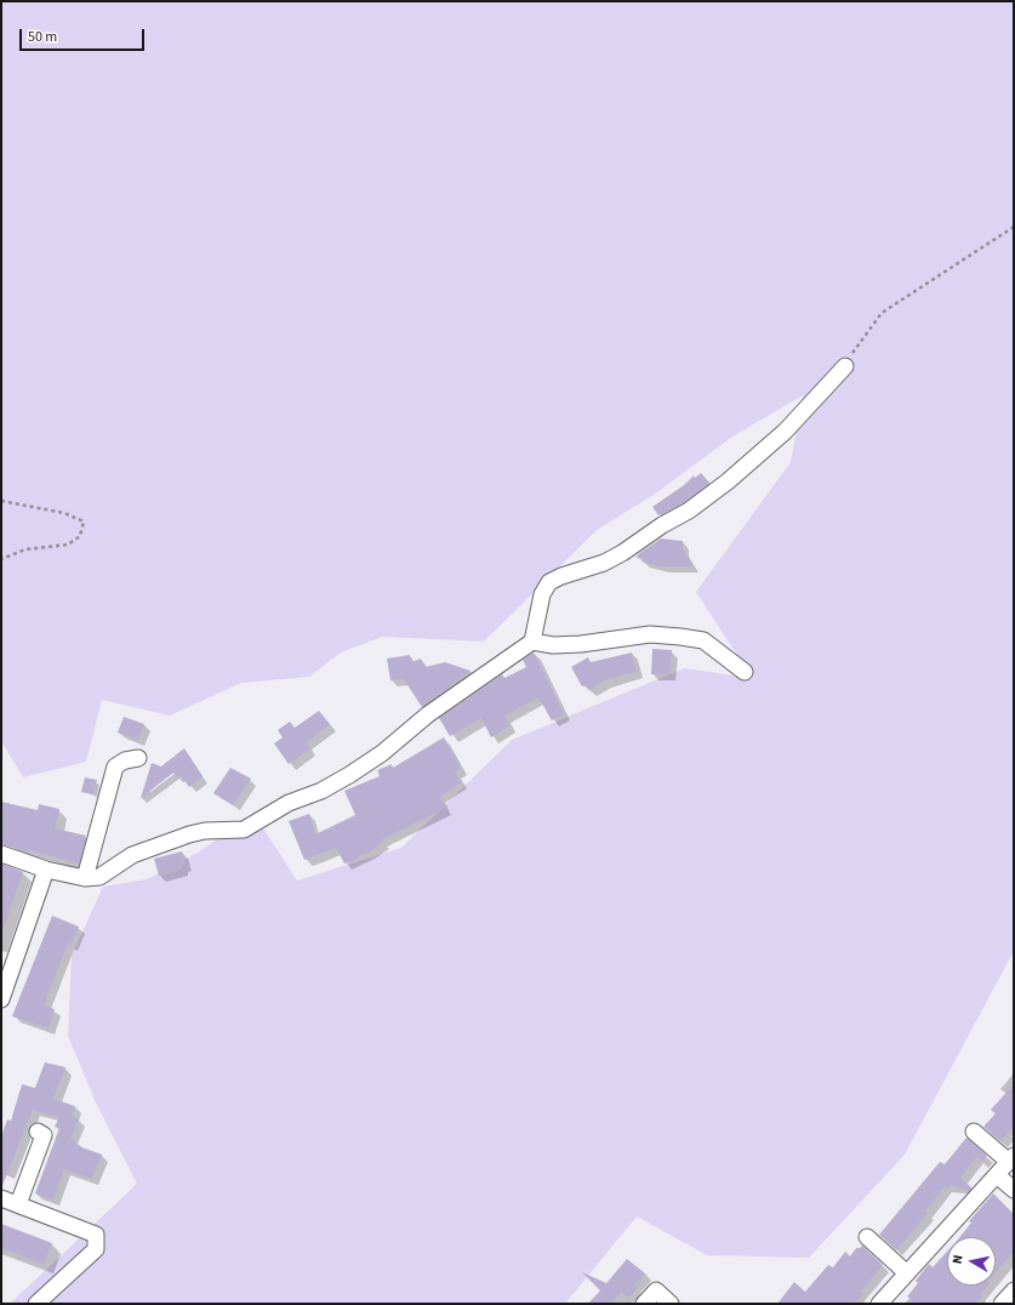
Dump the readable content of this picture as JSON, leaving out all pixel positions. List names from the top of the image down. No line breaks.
{"scale_bar":"50 m","north":"left"}
